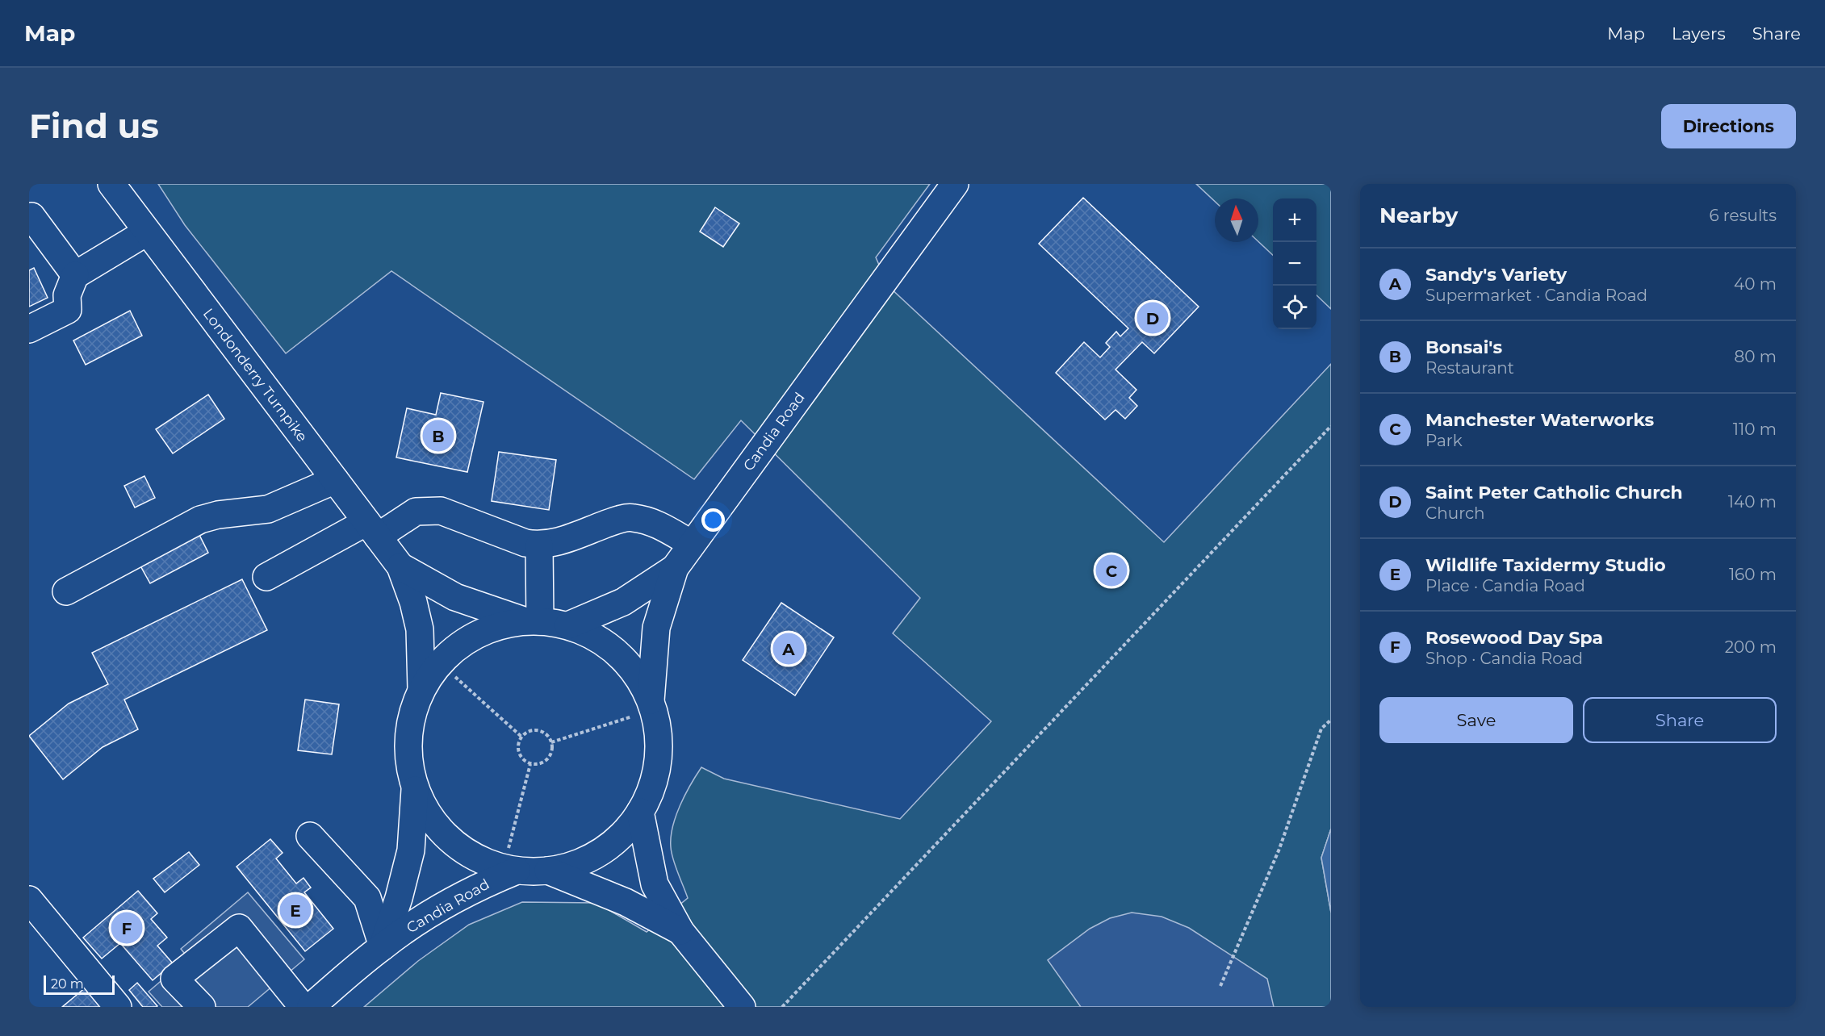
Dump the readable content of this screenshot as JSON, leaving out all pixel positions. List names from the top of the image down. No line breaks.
{"streets":{"main road":["Londonderry Turnpike","Candia Road"]},"scale_bar":"20 m","north":"top","page":{"header":"Map","nav":["Map","Layers","Share"],"buttons":["Directions",["Save","Share"]],"title":"Find us","heading":["Nearby","6 results"],"map_buttons":["+","−"],"list":[{"mark":"A","name":"Sandy's Variety","note":"Supermarket · Candia Road","value":"40 m"},{"mark":"B","name":"Bonsai's","note":"Restaurant","value":"80 m"},{"mark":"C","name":"Manchester Waterworks","note":"Park","value":"110 m"},{"mark":"D","name":"Saint Peter Catholic Church","note":"Church","value":"140 m"},{"mark":"E","name":"Wildlife Taxidermy Studio","note":"Place · Candia Road","value":"160 m"},{"mark":"F","name":"Rosewood Day Spa","note":"Shop · Candia Road","value":"200 m"}],"pins":["D","B","C","A","E","F"],"scale":"20 m"}}
